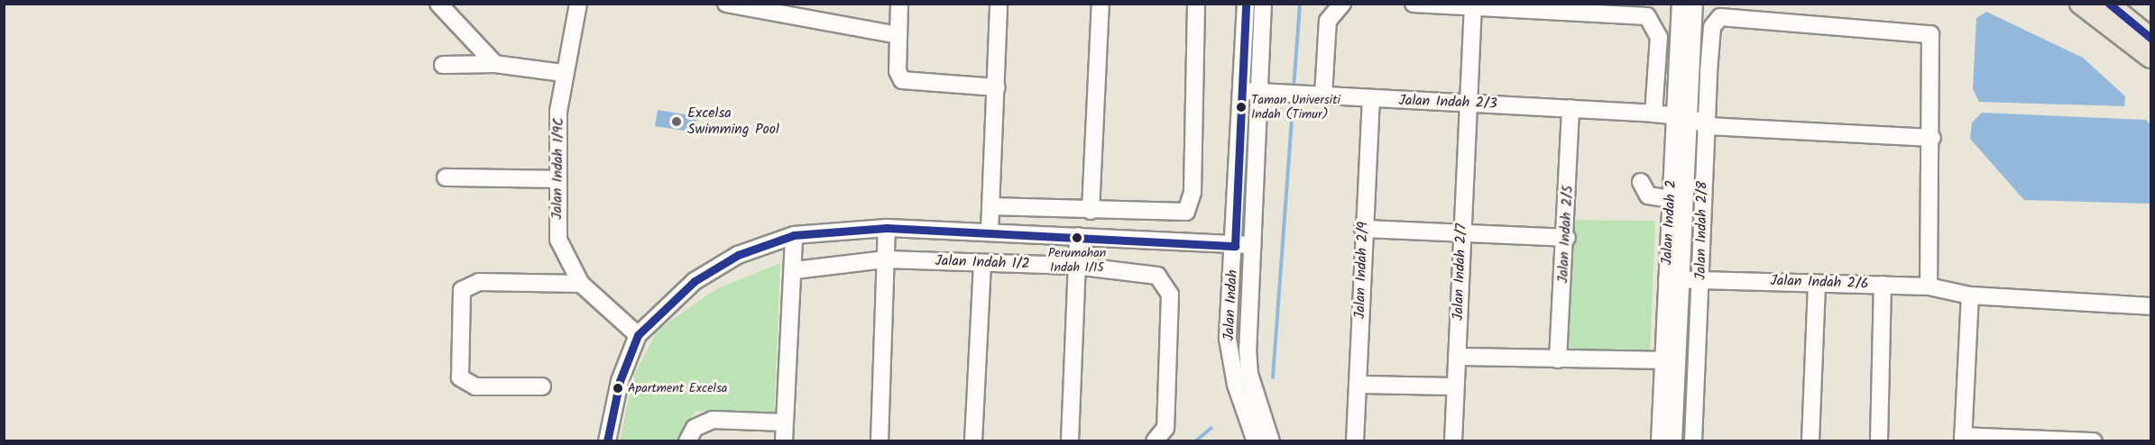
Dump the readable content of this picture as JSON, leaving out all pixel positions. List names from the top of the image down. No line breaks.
{"streets":{"street":["Jalan Indah 2/3","Jalan Indah 1/9C","Jalan Indah 2","Jalan Indah 2/8","Jalan Indah 2/5","Jalan Indah 1/2","Jalan Indah 2/9","Jalan Indah 2/7","Jalan Indah 2/6","Jalan Indah"]},"crossings":[["Jalan Indah 2/3","Jalan Indah 2"],["Jalan Indah 2/3","Jalan Indah 2/5"],["Jalan Indah 2/3","Jalan Indah 2/9"],["Jalan Indah 2/3","Jalan Indah 2/7"],["Jalan Indah 2/3","Jalan Indah"],["Jalan Indah 2","Jalan Indah 2/6"],["Jalan Indah 2/8","Jalan Indah 2/6"]],"places":["Taman Universiti Indah (Timur)","Excelsa Swimming Pool","Perumahan Indah 1/15","Apartment Excelsa"]}
